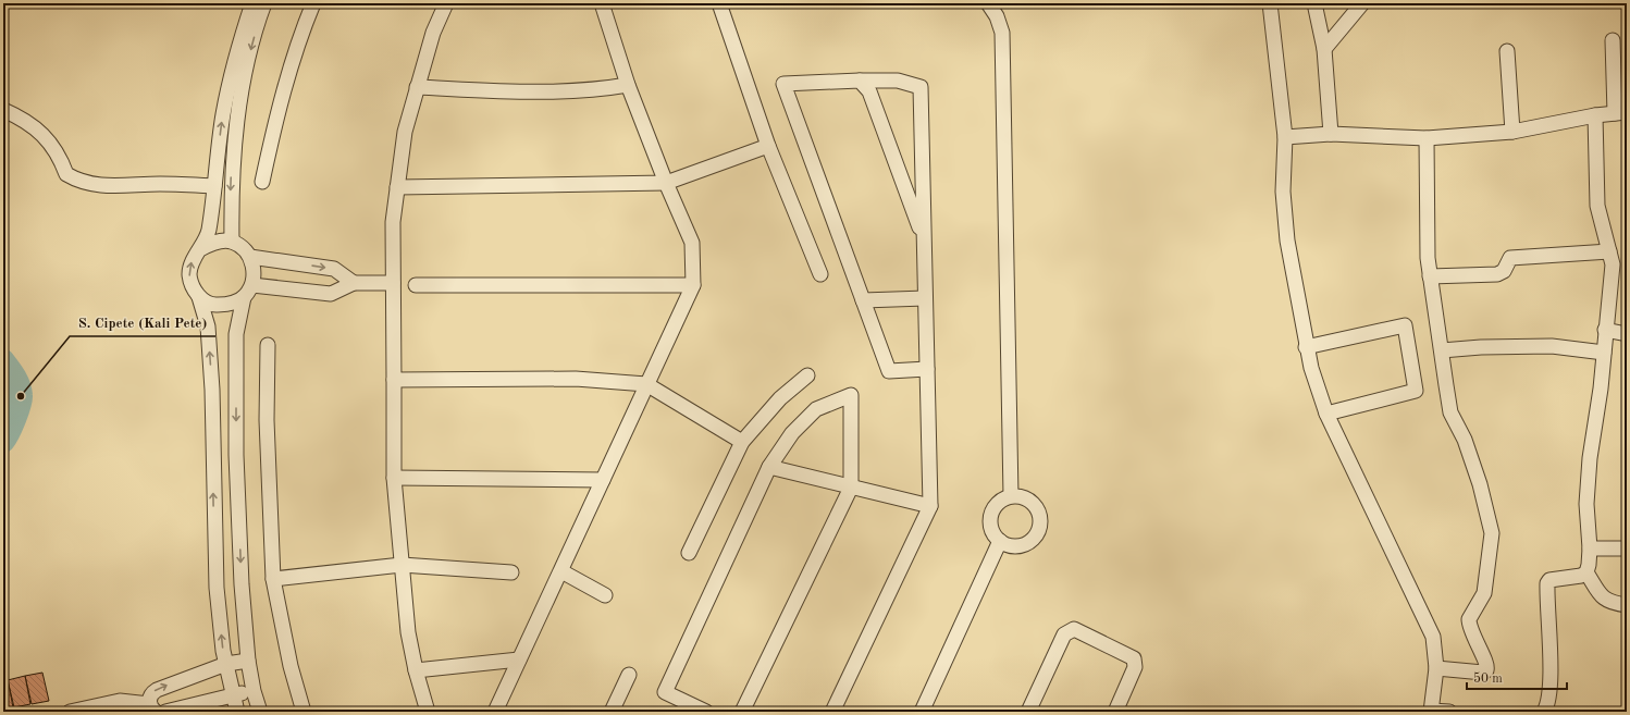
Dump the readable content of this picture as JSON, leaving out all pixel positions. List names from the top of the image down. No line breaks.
{"places":["S. Cipete (Kali Pete)"],"scale_bar":"50 m"}
